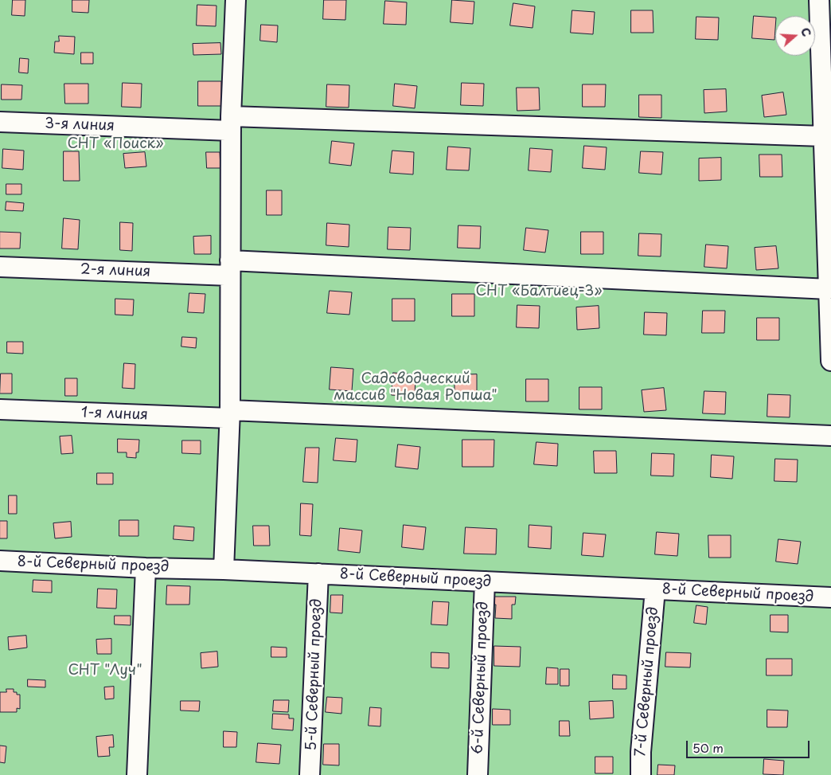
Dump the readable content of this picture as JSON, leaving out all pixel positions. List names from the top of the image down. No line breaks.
{"streets":{"street":["3-я линия","2-я линия","1-я линия","8-й Северный проезд","5-й Северный проезд","6-й Северный проезд","7-й Северный проезд"]},"crossings":[["8-й Северный проезд","5-й Северный проезд"],["8-й Северный проезд","6-й Северный проезд"],["8-й Северный проезд","7-й Северный проезд"]],"parks":["СНТ «Поиск»","СНТ «Балтиец-3»","Садоводческий массив \"Новая Ропша\"","СНТ \"Луч\""],"scale_bar":"50 m","north":"right"}
